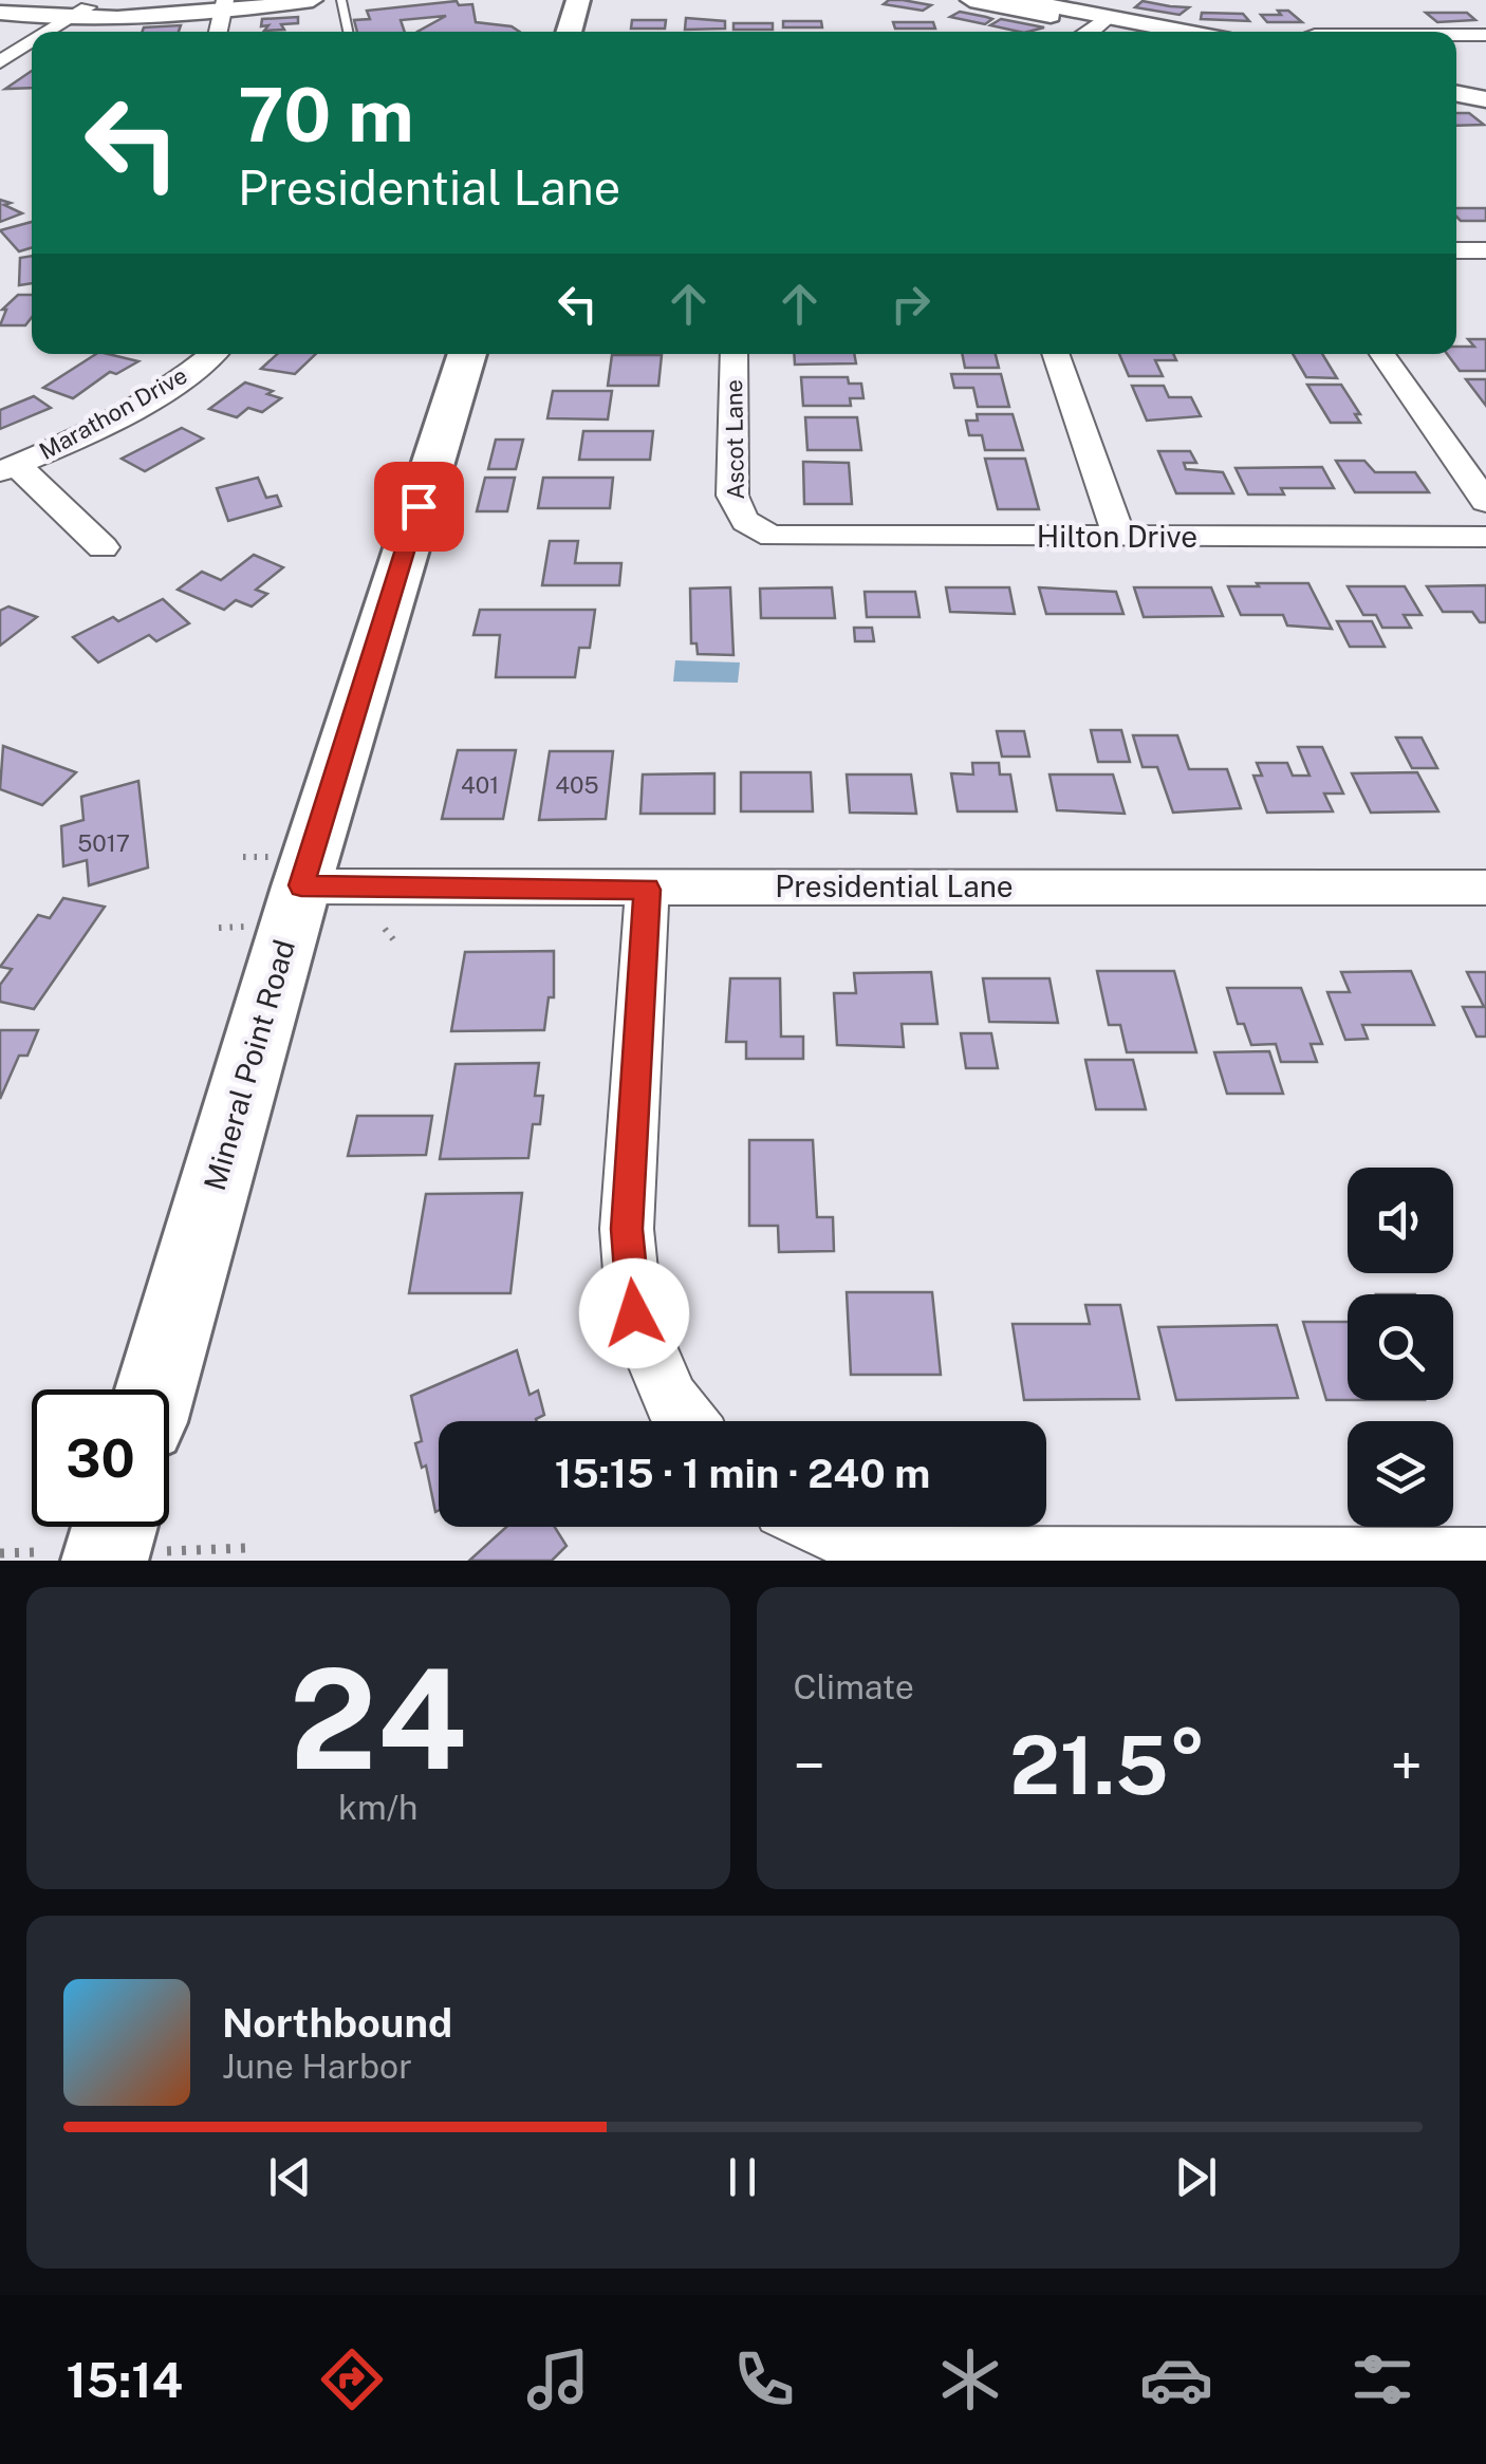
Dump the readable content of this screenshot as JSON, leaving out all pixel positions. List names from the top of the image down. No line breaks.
{"streets":{"main road":["Mineral Point Road"],"street":["Marathon Drive","Ascot Lane","Hilton Drive","Presidential Lane"]},"crossings":[["Ascot Lane","Hilton Drive"],["Presidential Lane","Mineral Point Road"]],"house_numbers":["401","405","5017"],"page":{"turn":["70 m","Presidential Lane"],"limit":"30","trip":"15:15 · 1 min · 240 m","tile":[["24","km/h"],"Climate"],"heat":["−","21.5°","+"],"song":["Northbound","June Harbor"],"tabs":"15:14"}}
